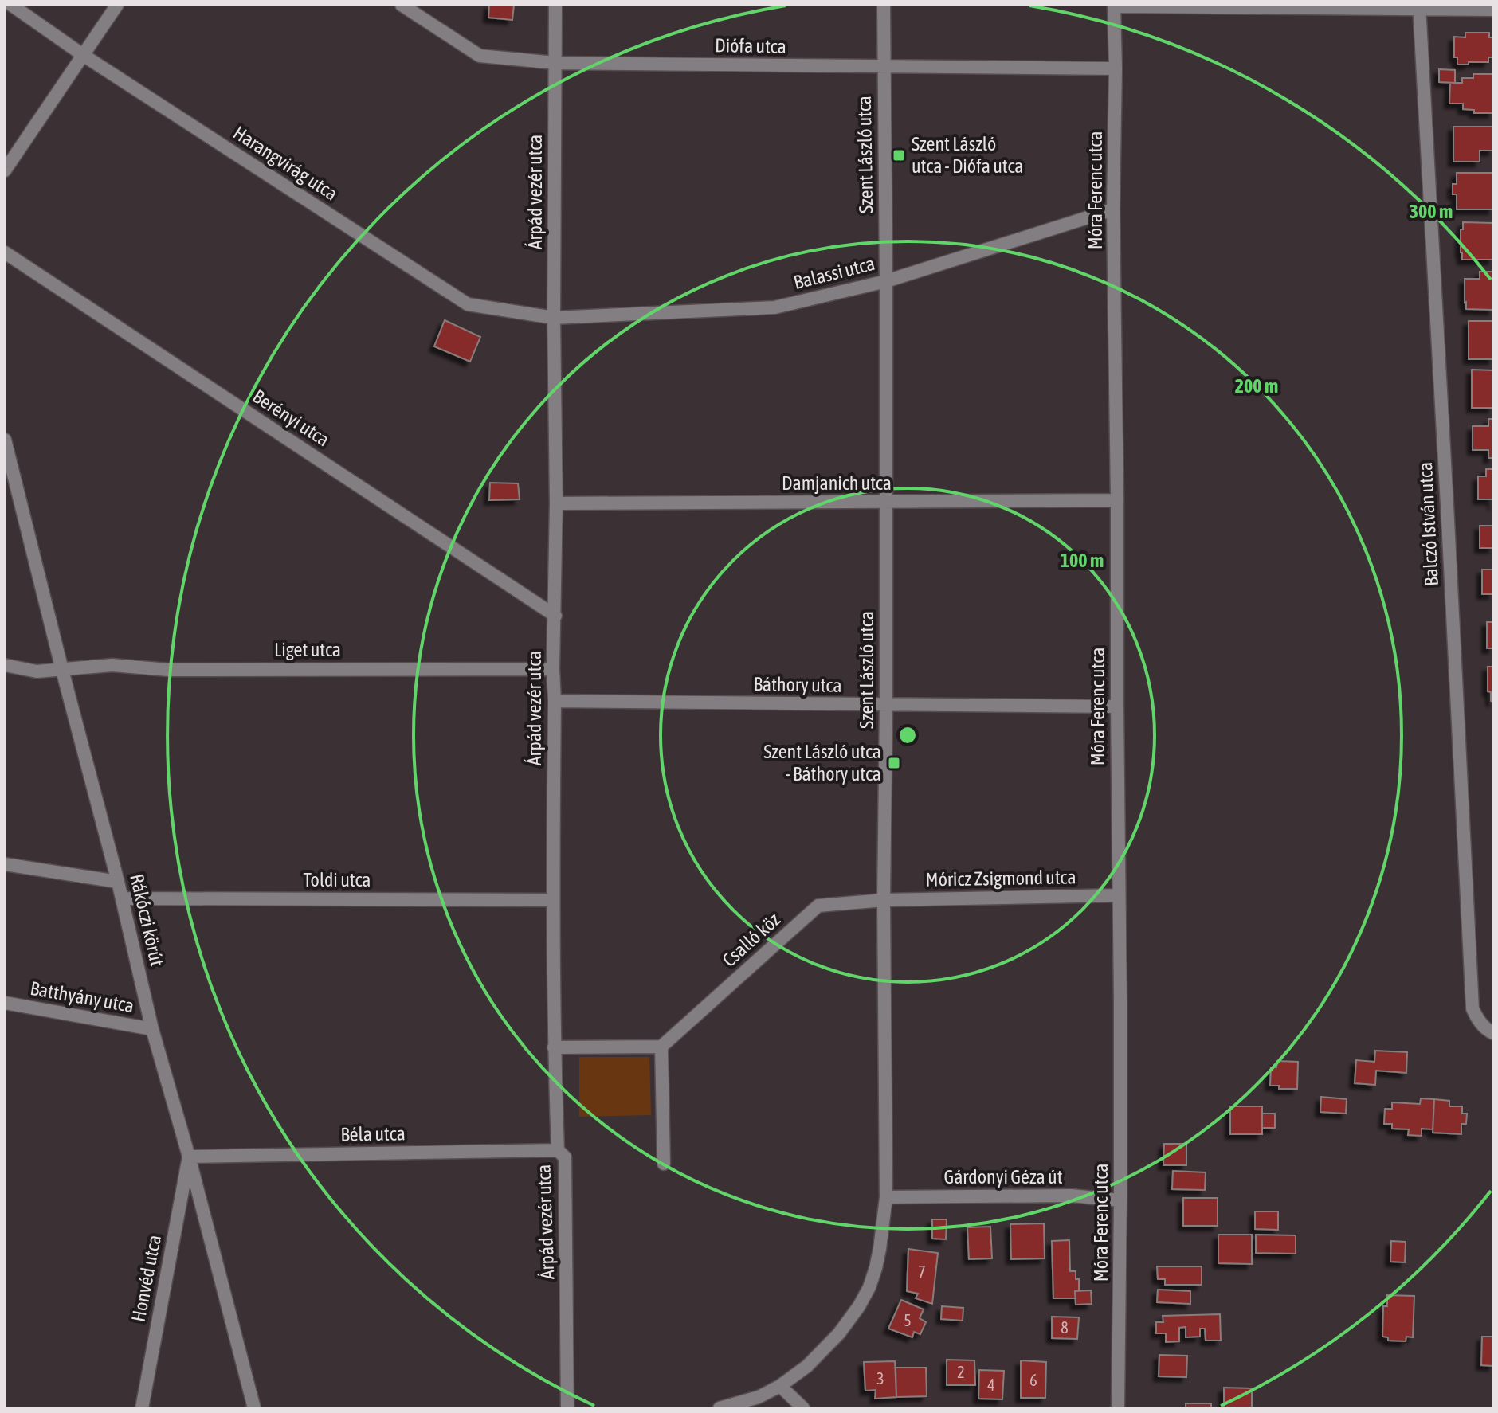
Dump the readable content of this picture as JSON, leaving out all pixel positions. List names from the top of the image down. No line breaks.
{"streets":{"street":["Diófa utca","Szent László utca","Harangvirág utca","Móra Ferenc utca","Árpád vezér utca","Balassi utca","Berényi utca","Damjanich utca","Balczó István utca","Liget utca","Báthory utca","Móricz Zsigmond utca","Toldi utca","Rákóczi körút","Csalló köz","Batthyány utca","Béla utca","Gárdonyi Géza út","Honvéd utca"]},"crossings":[["Diófa utca","Szent László utca"],["Diófa utca","Móra Ferenc utca"],["Diófa utca","Árpád vezér utca"],["Szent László utca","Balassi utca"],["Szent László utca","Damjanich utca"],["Szent László utca","Báthory utca"],["Szent László utca","Móricz Zsigmond utca"],["Szent László utca","Csalló köz"],["Szent László utca","Gárdonyi Géza út"],["Harangvirág utca","Árpád vezér utca"],["Harangvirág utca","Balassi utca"],["Móra Ferenc utca","Balassi utca"],["Móra Ferenc utca","Damjanich utca"],["Móra Ferenc utca","Báthory utca"],["Móra Ferenc utca","Móricz Zsigmond utca"],["Móra Ferenc utca","Gárdonyi Géza út"],["Árpád vezér utca","Balassi utca"],["Árpád vezér utca","Berényi utca"],["Árpád vezér utca","Damjanich utca"],["Árpád vezér utca","Liget utca"],["Árpád vezér utca","Báthory utca"],["Árpád vezér utca","Toldi utca"],["Árpád vezér utca","Béla utca"],["Liget utca","Rákóczi körút"],["Móricz Zsigmond utca","Csalló köz"],["Toldi utca","Rákóczi körút"],["Rákóczi körút","Batthyány utca"],["Rákóczi körút","Béla utca"],["Rákóczi körút","Honvéd utca"],["Béla utca","Honvéd utca"]],"places":{"transit":["Szent László utca - Diófa utca","Szent László utca - Báthory utca"]},"house_numbers":["7","5","8","2","3","6","4"],"rings":["300 m","200 m","100 m"]}
